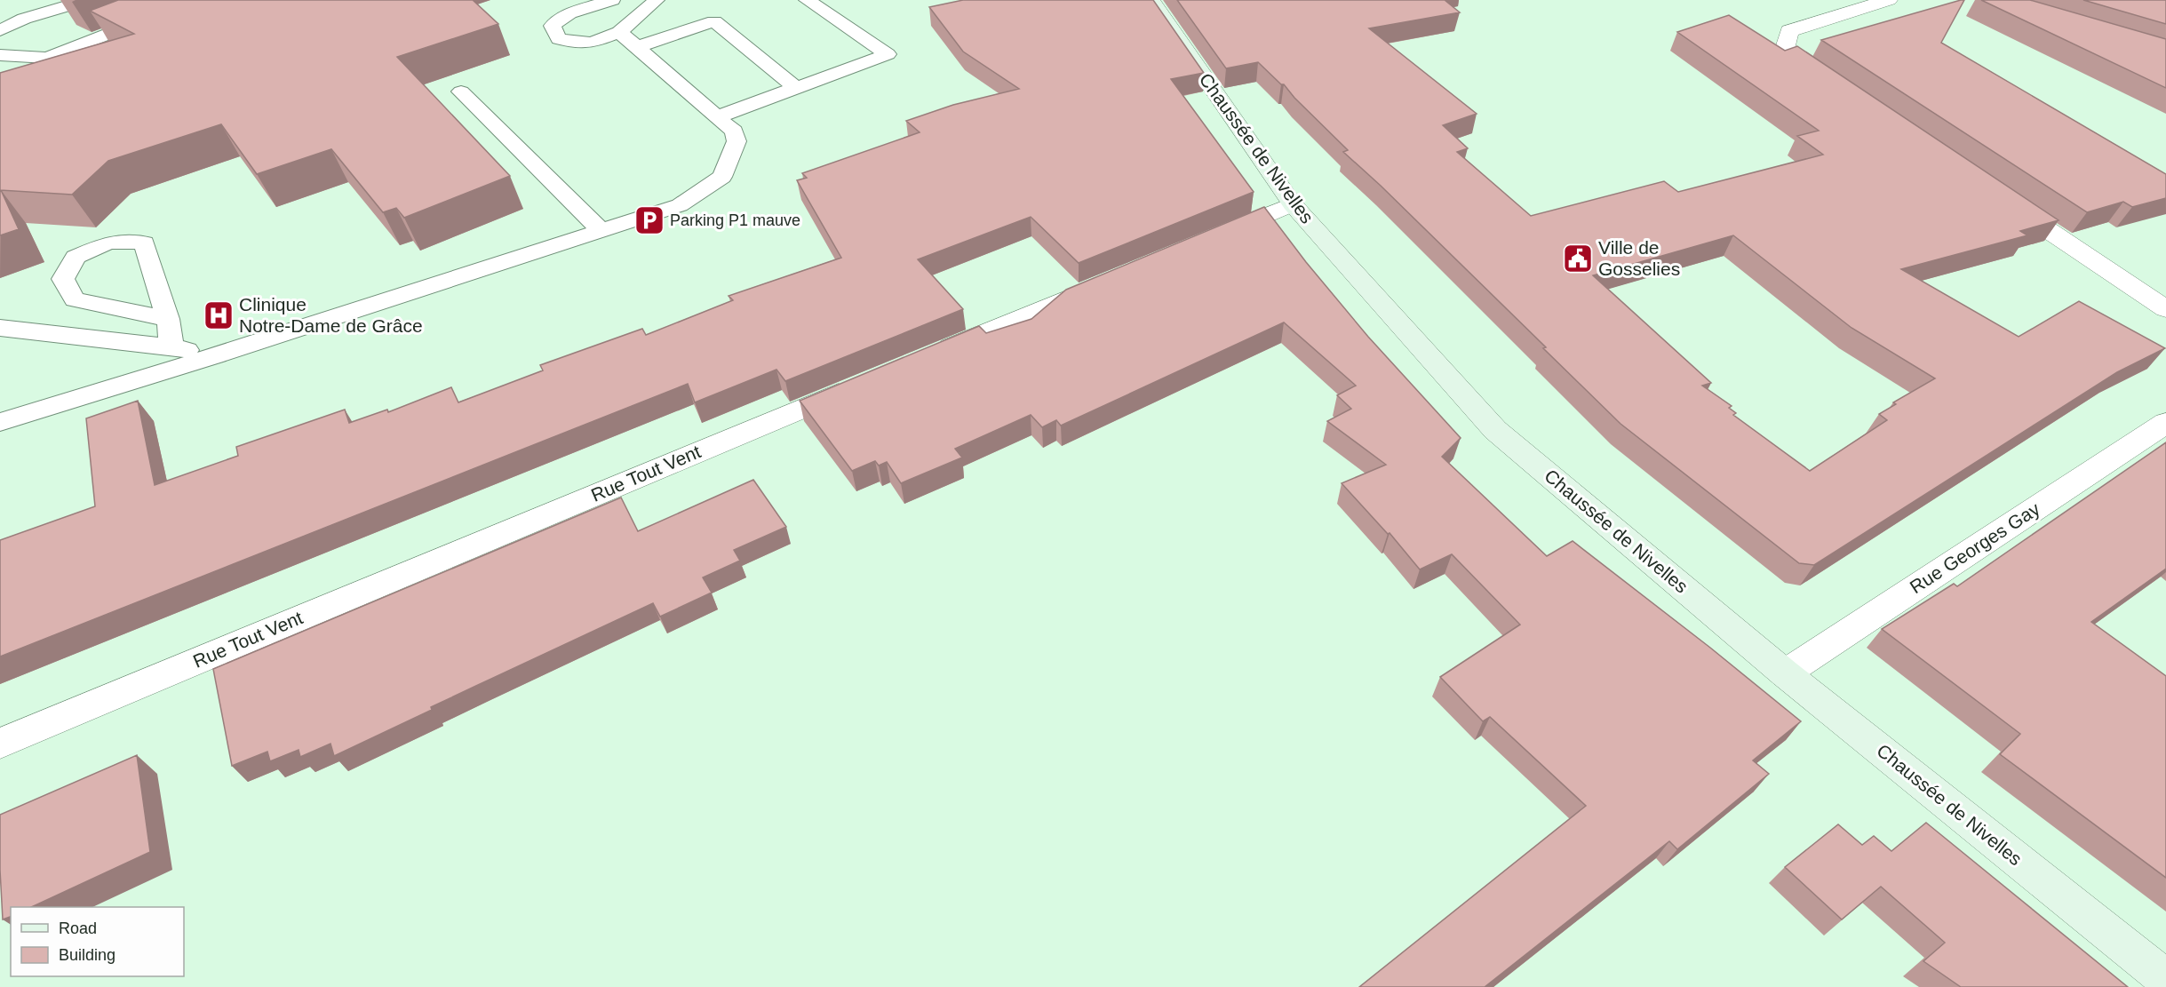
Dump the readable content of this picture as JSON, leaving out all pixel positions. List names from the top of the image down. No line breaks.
{"streets":{"main road":["Chaussée de Nivelles"],"street":["Rue Tout Vent","Rue Georges Gay"]},"crossings":[["Chaussée de Nivelles","Rue Georges Gay"]],"places":{"parking":["Parking P1 mauve"],"public building":["Ville de Gosselies"],"hospital":["Clinique Notre-Dame de Grâce"]},"legend":["Road","Building"]}
